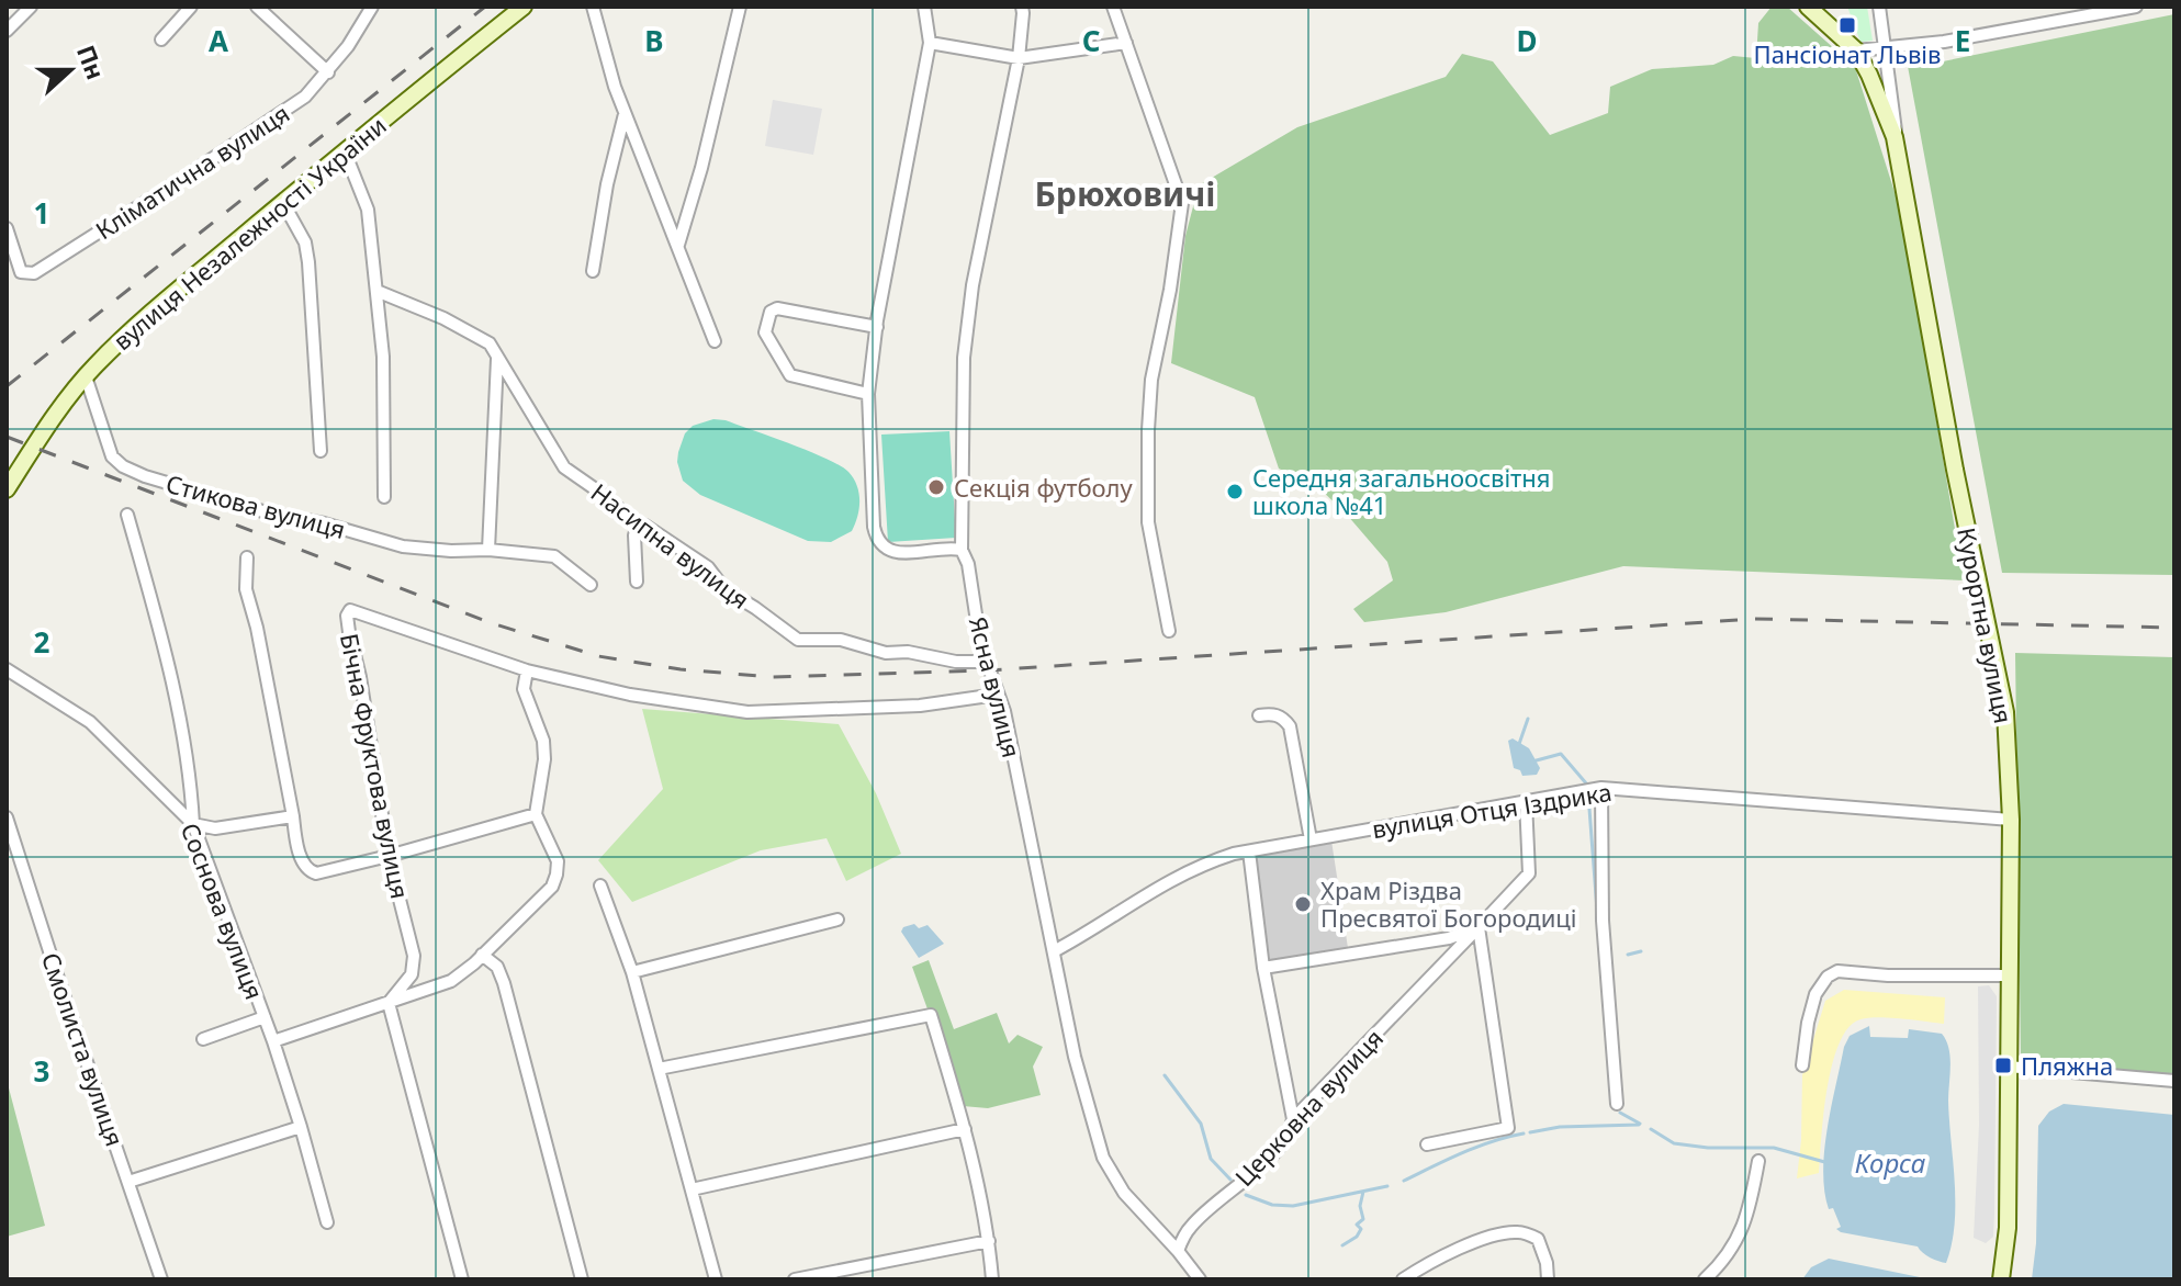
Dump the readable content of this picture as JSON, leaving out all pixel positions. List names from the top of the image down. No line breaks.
{"streets":{"main road":["вулиця Незалежності України","Курортна вулиця"],"street":["Кліматична вулиця","Стикова вулиця","Насипна вулиця","Ясна вулиця","Бічна Фруктова вулиця","вулиця Отця Іздрика","Соснова вулиця","Смолиста вулиця","Церковна вулиця"]},"crossings":[["вулиця Незалежності України","Стикова вулиця"],["Насипна вулиця","Ясна вулиця"],["Курортна вулиця","вулиця Отця Іздрика"],["Ясна вулиця","вулиця Отця Іздрика"],["Ясна вулиця","Церковна вулиця"],["вулиця Отця Іздрика","Церковна вулиця"]],"districts":["Брюховичі"],"water":["Корса"],"places":{"transit":["Пансіонат Львів","Пляжна"],"other":["Секція футболу","Середня загальноосвітня школа №41","Храм Різдва Пресвятої Богородиці"]},"north":"right","grid":{"columns":["A","B","C","D","E"],"rows":["1","2","3"]}}
